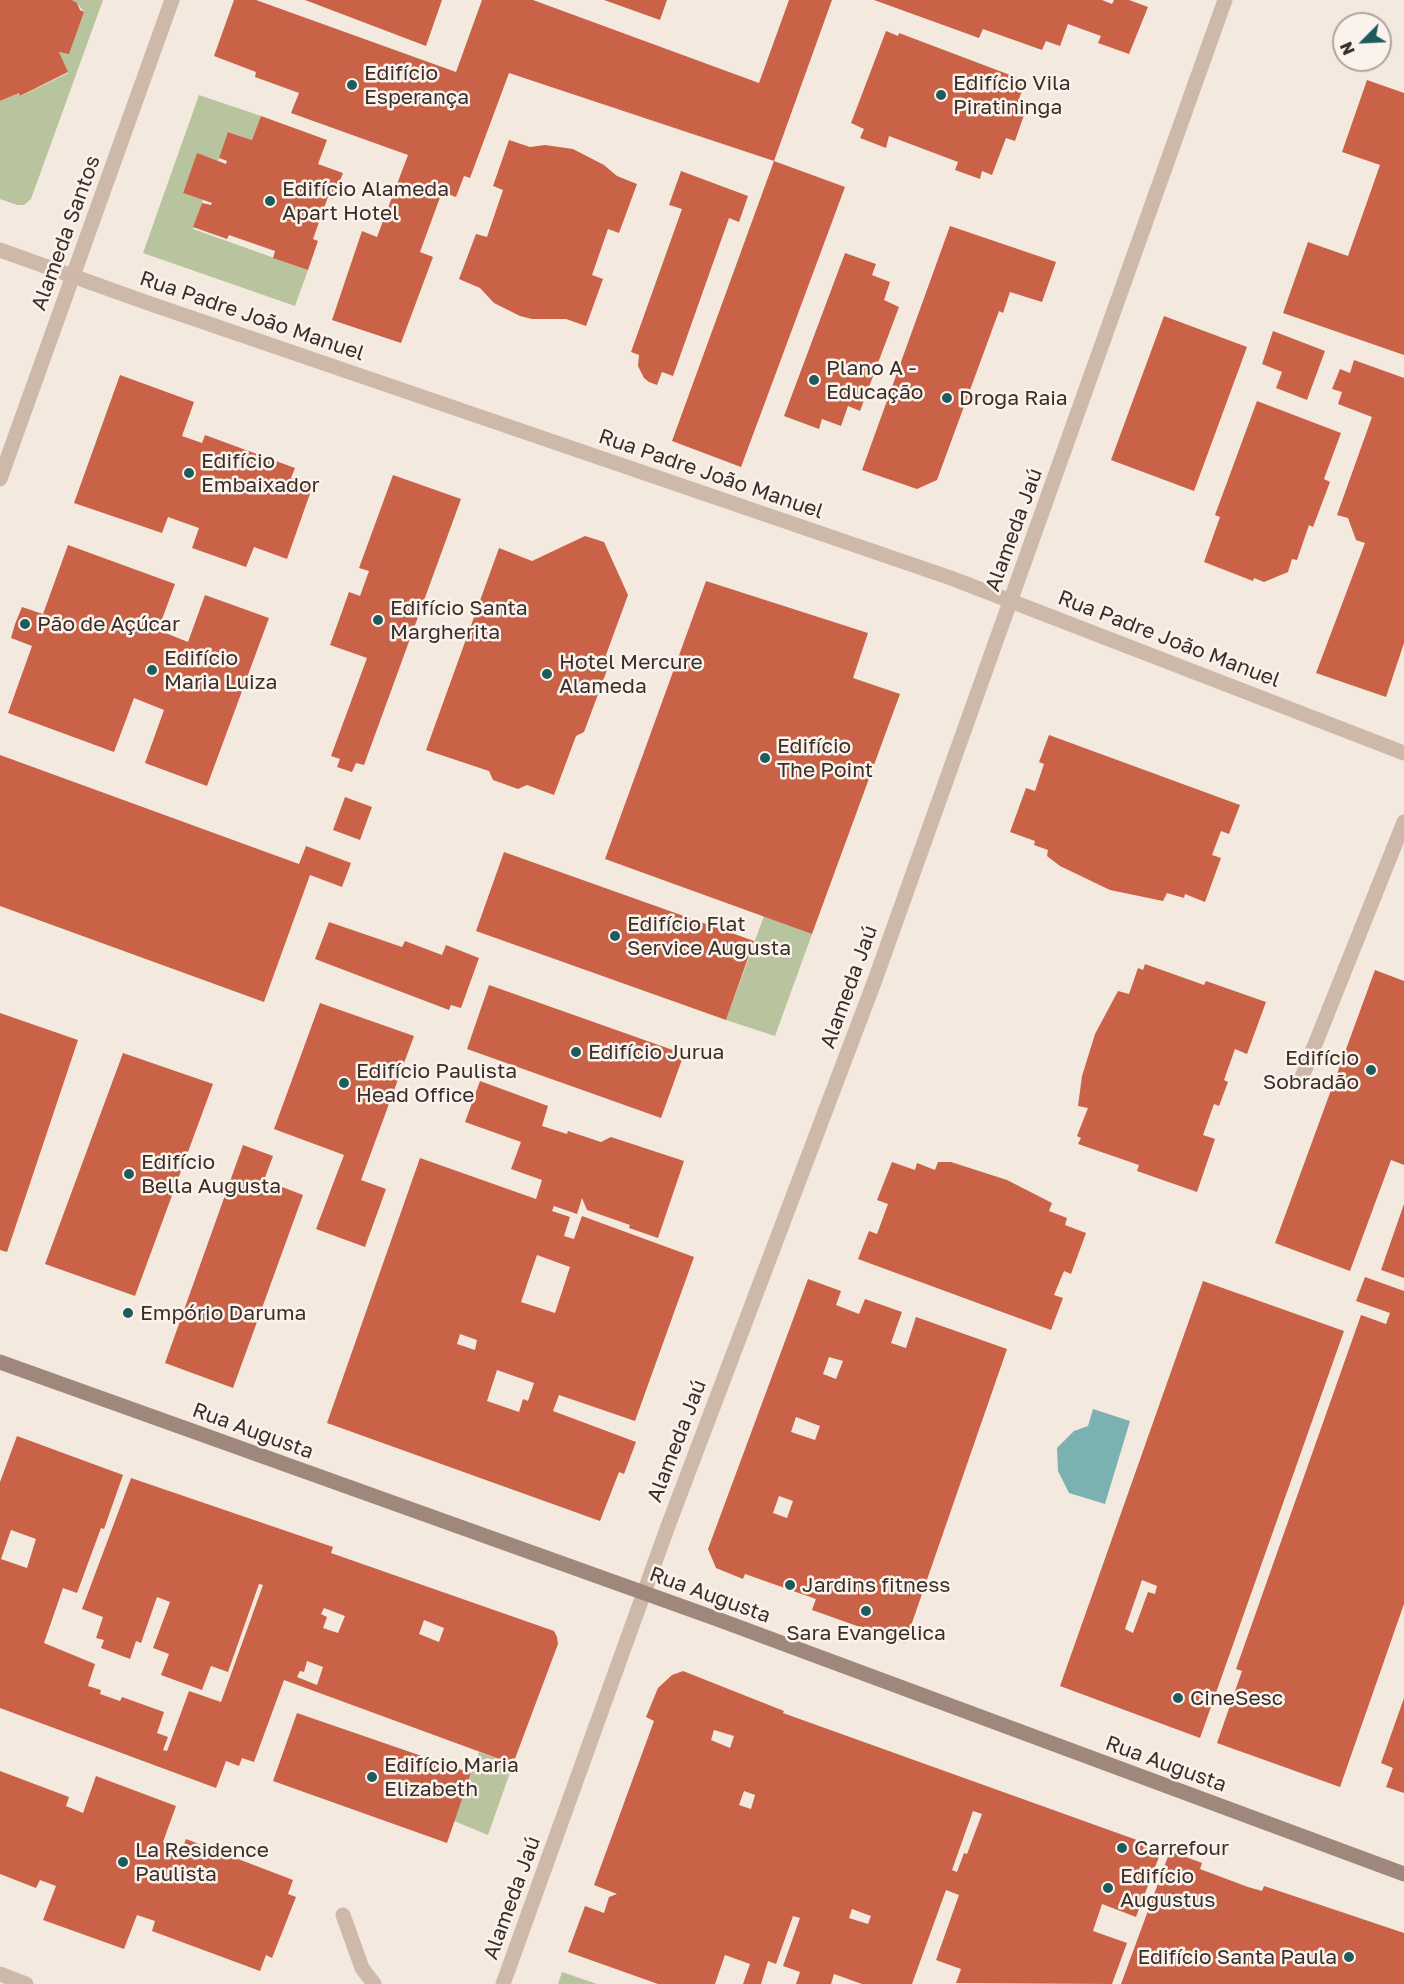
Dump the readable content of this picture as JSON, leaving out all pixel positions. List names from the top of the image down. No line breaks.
{"streets":{"main road":["Rua Augusta"],"street":["Alameda Santos","Rua Padre João Manuel","Alameda Jaú"]},"crossings":[["Alameda Santos","Rua Padre João Manuel"],["Rua Padre João Manuel","Alameda Jaú"],["Alameda Jaú","Rua Augusta"]],"places":["Edifício Esperança","Edifício Vila Piratininga","Edifício Alameda Apart Hotel","Plano A - Educação","Droga Raia","Edifício Embaixador","Edifício Santa Margherita","Pão de Açúcar","Edifício Maria Luiza","Hotel Mercure Alameda","Edifício The Point","Edifício Flat Service Augusta","Edifício Jurua","Edifício Sobradão","Edifício Paulista Head Office","Edifício Bella Augusta","Empório Daruma","Jardins fitness","Sara Evangelica","CineSesc","Edifício Maria Elizabeth","Carrefour","La Residence Paulista","Edifício Augustus","Edifício Santa Paula"],"north":"bottom left"}
